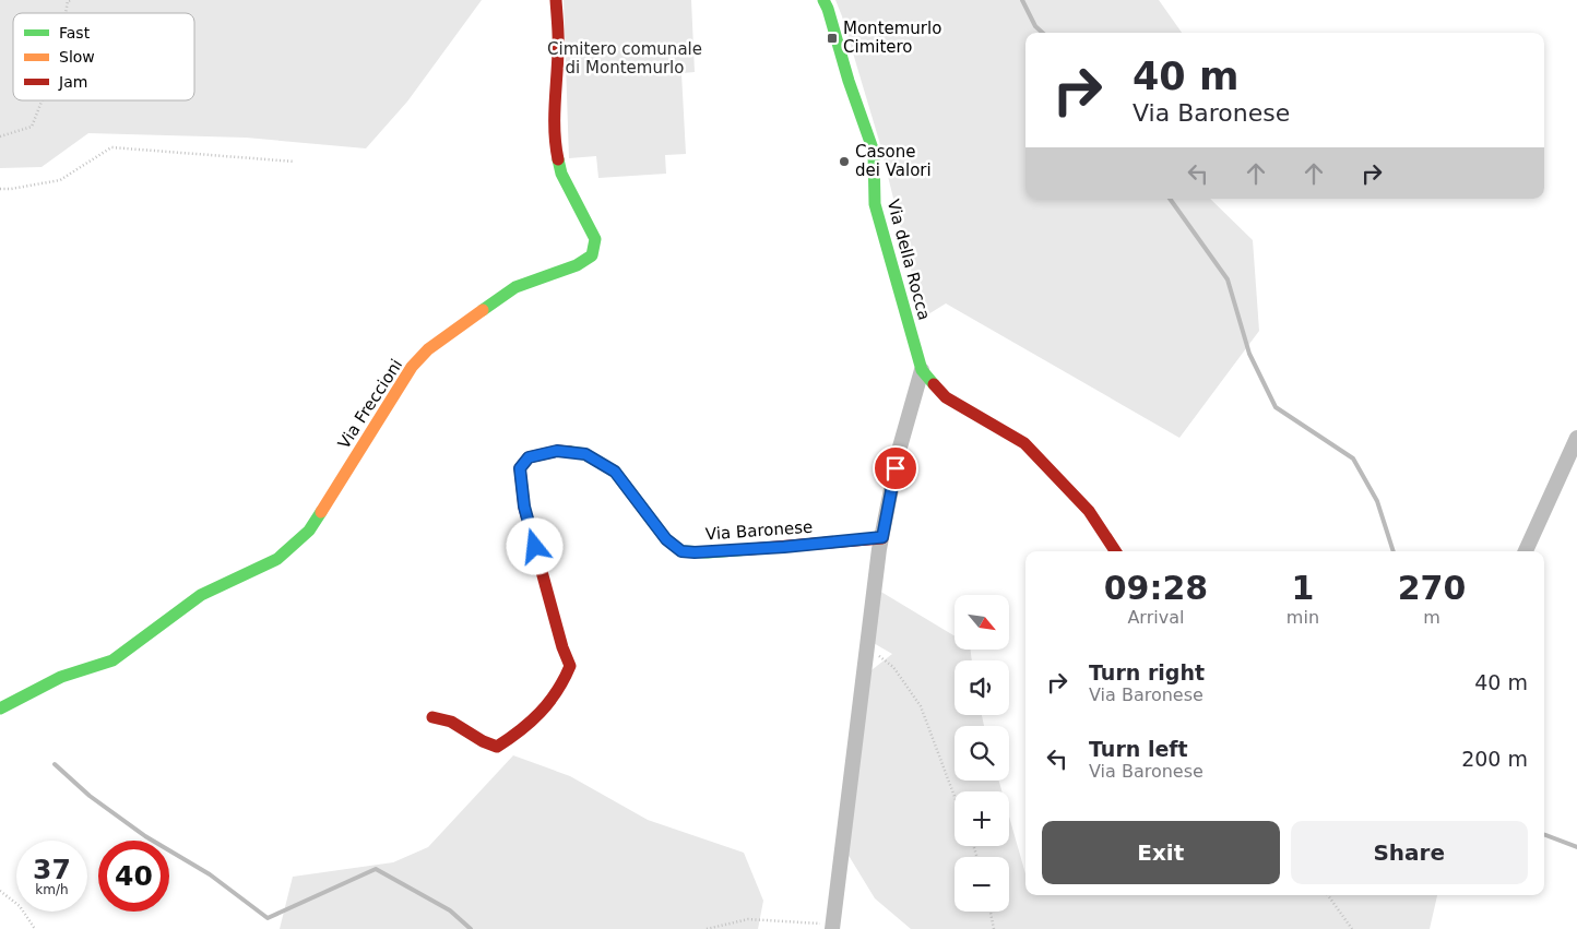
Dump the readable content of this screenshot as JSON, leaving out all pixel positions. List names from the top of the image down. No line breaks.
{"streets":{"street":["Via della Rocca","Via Freccioni","Via Baronese"]},"parks":["Cimitero comunale di Montemurlo"],"places":{"transit":["Montemurlo Cimitero"],"other":["Casone dei Valori"]},"legend":["Fast","Slow","Jam"],"north":"bottom right","page":{"turn":["40 m","Via Baronese"],"eta":["09:28","Arrival","1","min","270","m"],"map_buttons":["+","−"],"list":[{"name":"Turn right","note":"Via Baronese","value":"40 m"},{"name":"Turn left","note":"Via Baronese","value":"200 m"}],"buttons":["Exit","Share"],"speed":"37 km/h","limit":"40"}}
